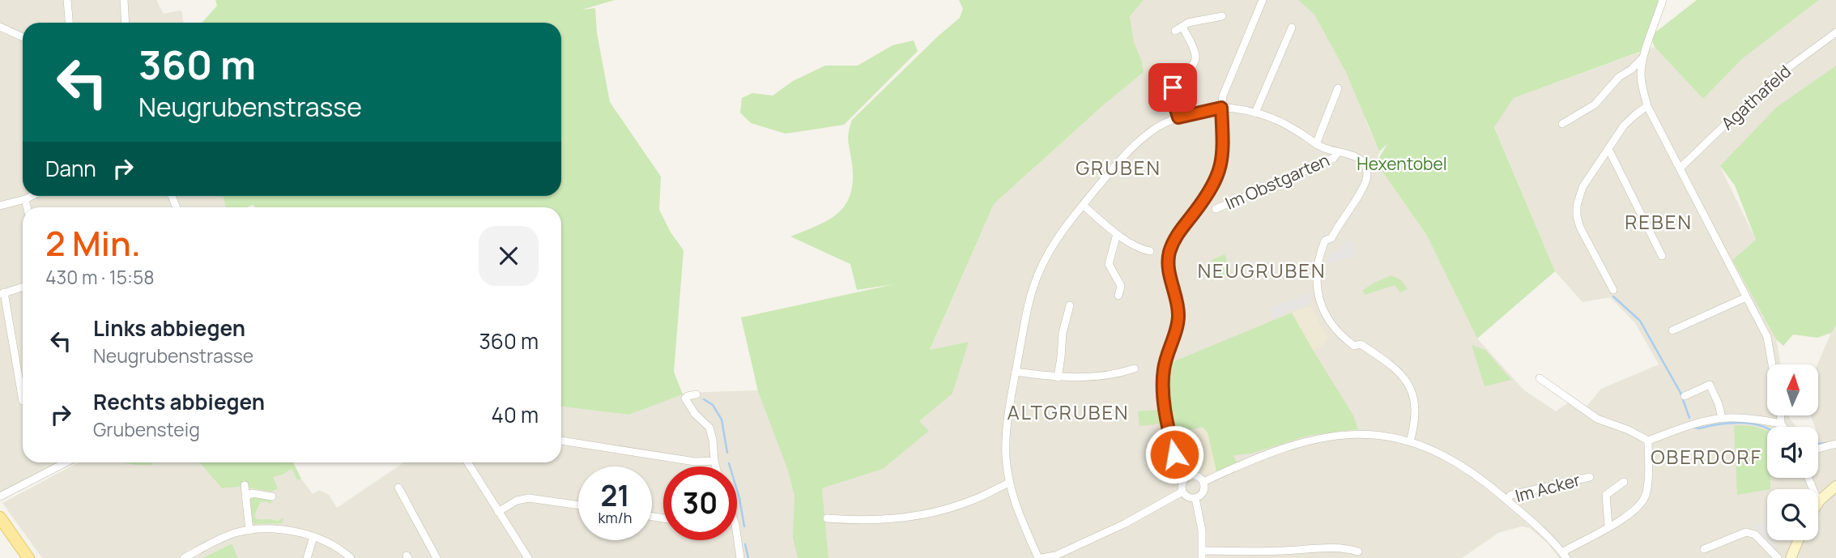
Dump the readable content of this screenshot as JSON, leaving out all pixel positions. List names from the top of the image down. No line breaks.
{"streets":{"street":["Agathafeld","Im Obstgarten","Im Acker"]},"districts":["GRUBEN","REBEN","NEUGRUBEN","ALTGRUBEN","OBERDORF"],"parks":["Hexentobel"],"north":"top","page":{"turn":["360 m","Neugrubenstrasse"],"then":"Dann","heading":["2 Min.","430 m · 15:58"],"list":[{"name":"Links abbiegen","note":"Neugrubenstrasse","value":"360 m"},{"name":"Rechts abbiegen","note":"Grubensteig","value":"40 m"}],"speed":"21 km/h","limit":"30"}}
